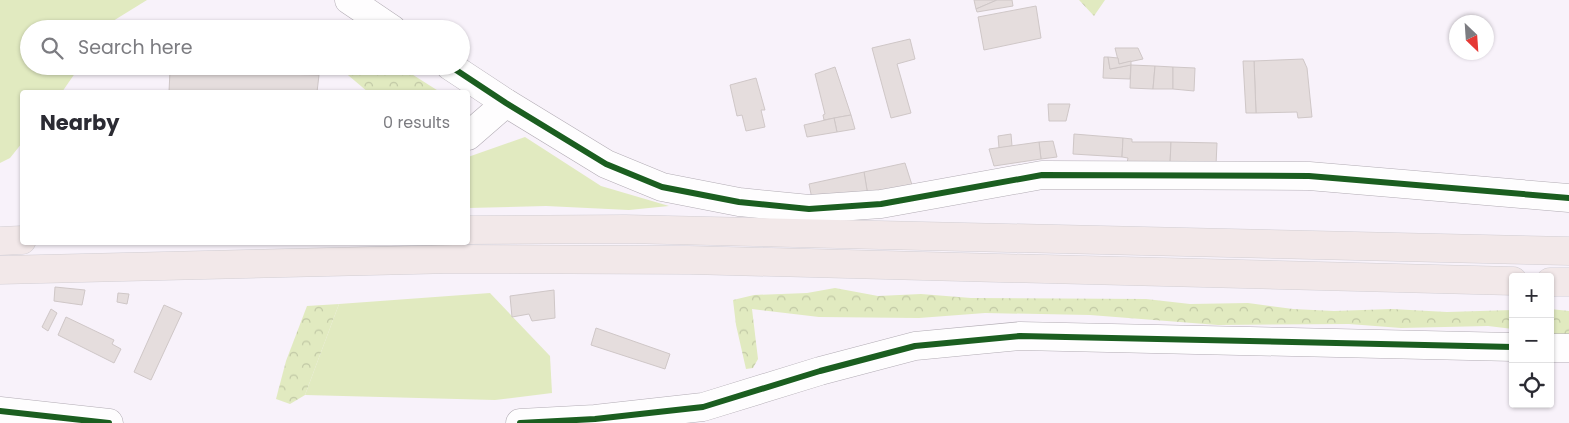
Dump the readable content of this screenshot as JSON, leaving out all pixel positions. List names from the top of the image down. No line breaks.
{"north":"bottom right","page":{"search":"Search here","heading":["Nearby","0 results"],"map_buttons":["+","−"]}}
